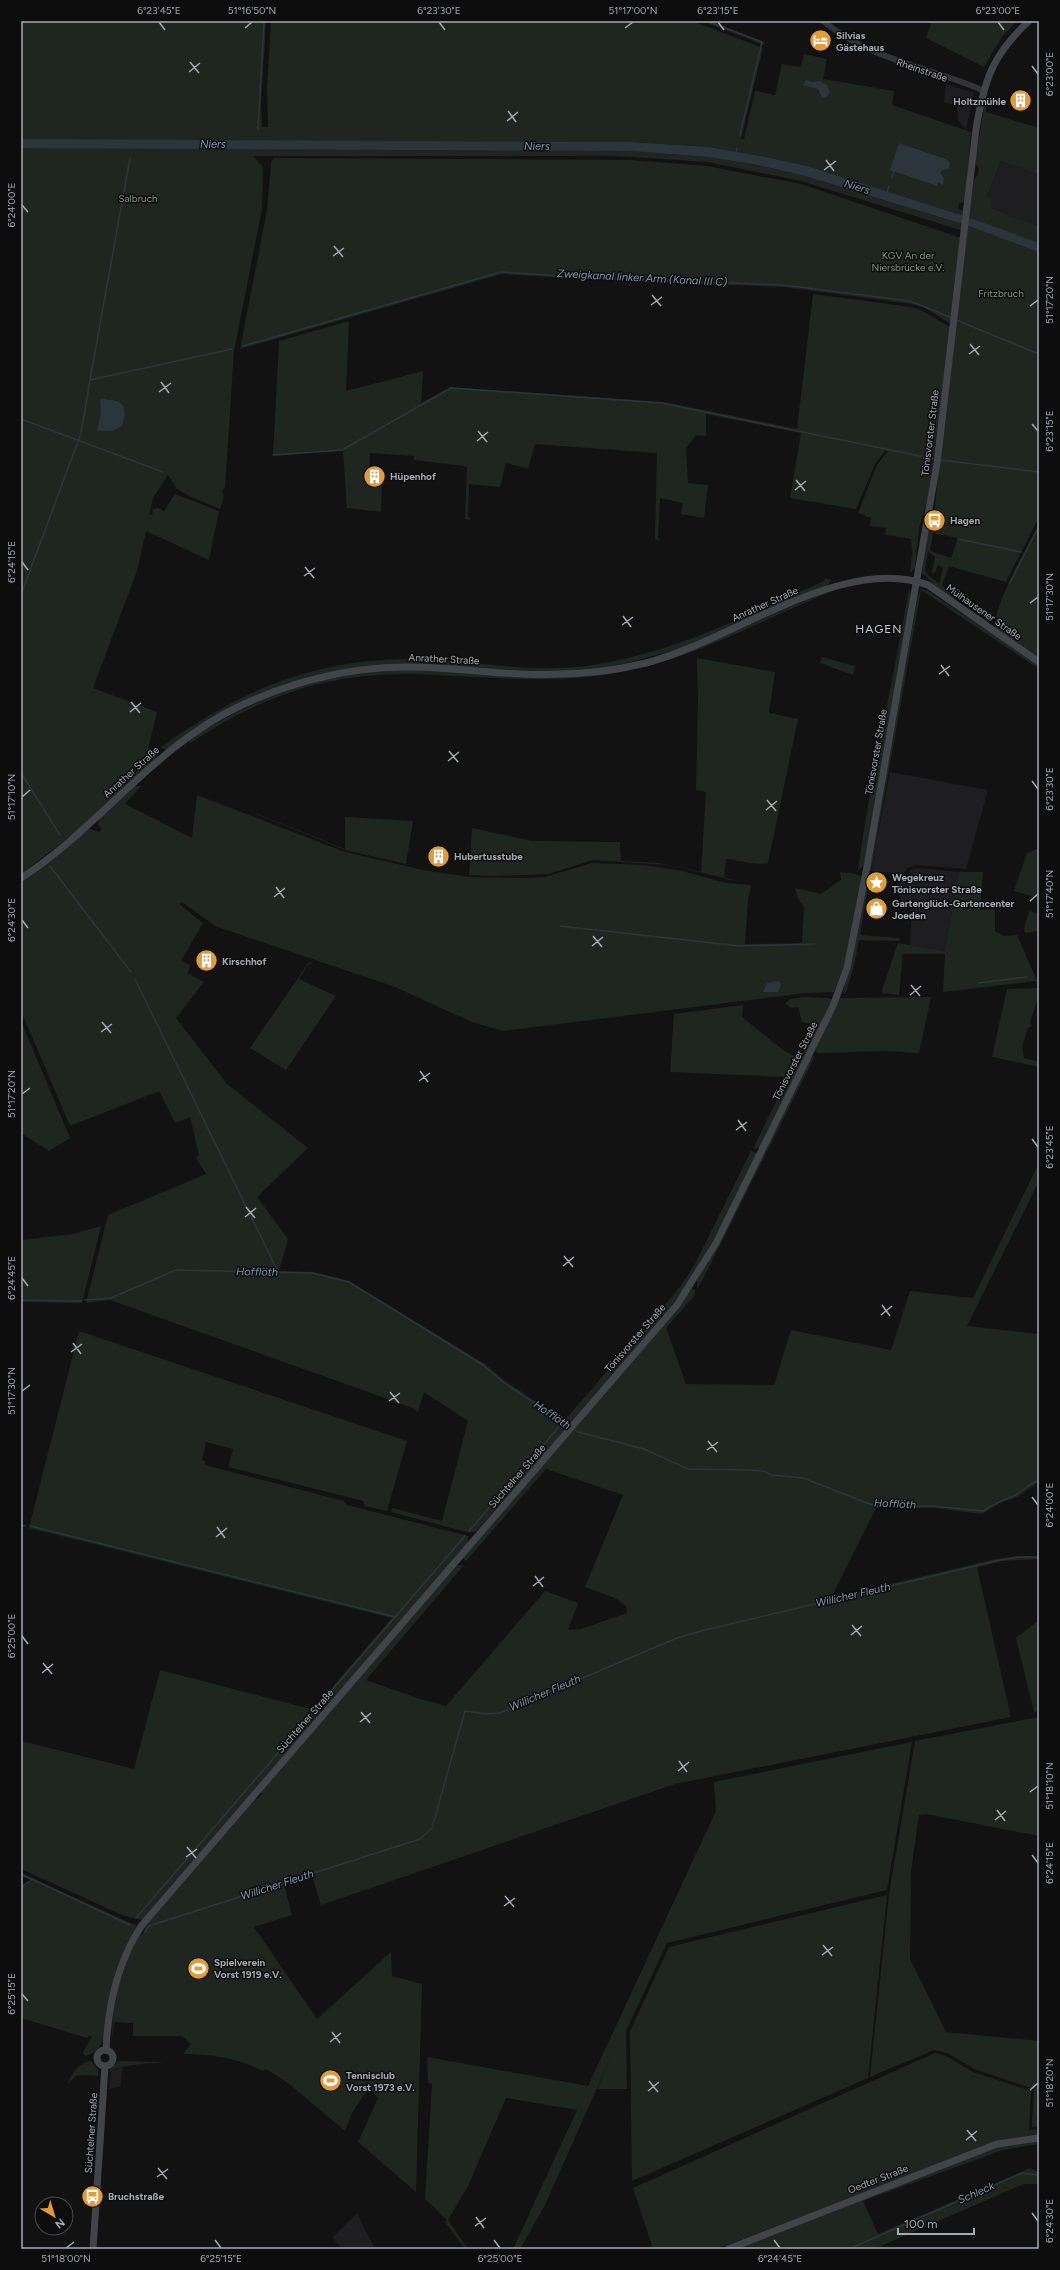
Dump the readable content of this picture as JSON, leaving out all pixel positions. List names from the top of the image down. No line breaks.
{"streets":{"main road":["Tönisvorster Straße","Anrather Straße","Mülhausener Straße","Süchtelner Straße","Oedter Straße"],"street":["Rheinstraße"]},"crossings":[["Rheinstraße","Tönisvorster Straße"],["Tönisvorster Straße","Anrather Straße"],["Tönisvorster Straße","Mülhausener Straße"],["Tönisvorster Straße","Süchtelner Straße"],["Anrather Straße","Mülhausener Straße"]],"districts":["HAGEN"],"water":["Niers","Zweigkanal linker Arm (Kanal III C)","Hofflöth","Willicher Fleuth","Schleck"],"parks":["Salbruch","KGV An der Niersbrücke e.V.","Fritzbruch"],"places":{"hotel":["Silvias Gästehaus"],"building":["Holtzmühle","Hüpenhof","Hubertusstube","Kirschhof"],"bus stop":["Hagen","Bruchstraße"],"place":["Wegekreuz Tönisvorster Straße"],"shop":["Gartenglück-Gartencenter Joeden"],"sports":["Spielverein Vorst 1919 e.V.","Tennisclub Vorst 1973 e.V."]},"scale_bar":"100 m","north":"bottom right","coordinates":["6°23'45\"E","51°16'50\"N","6°23'30\"E","51°17'00\"N","6°23'15\"E","6°23'00\"E","6°24'00\"E","51°17'20\"N","6°24'15\"E","51°17'30\"N","51°17'10\"N","51°17'40\"N","6°24'30\"E","6°24'45\"E","6°25'00\"E","51°18'10\"N","6°25'15\"E","51°18'20\"N","51°18'00\"N"]}
